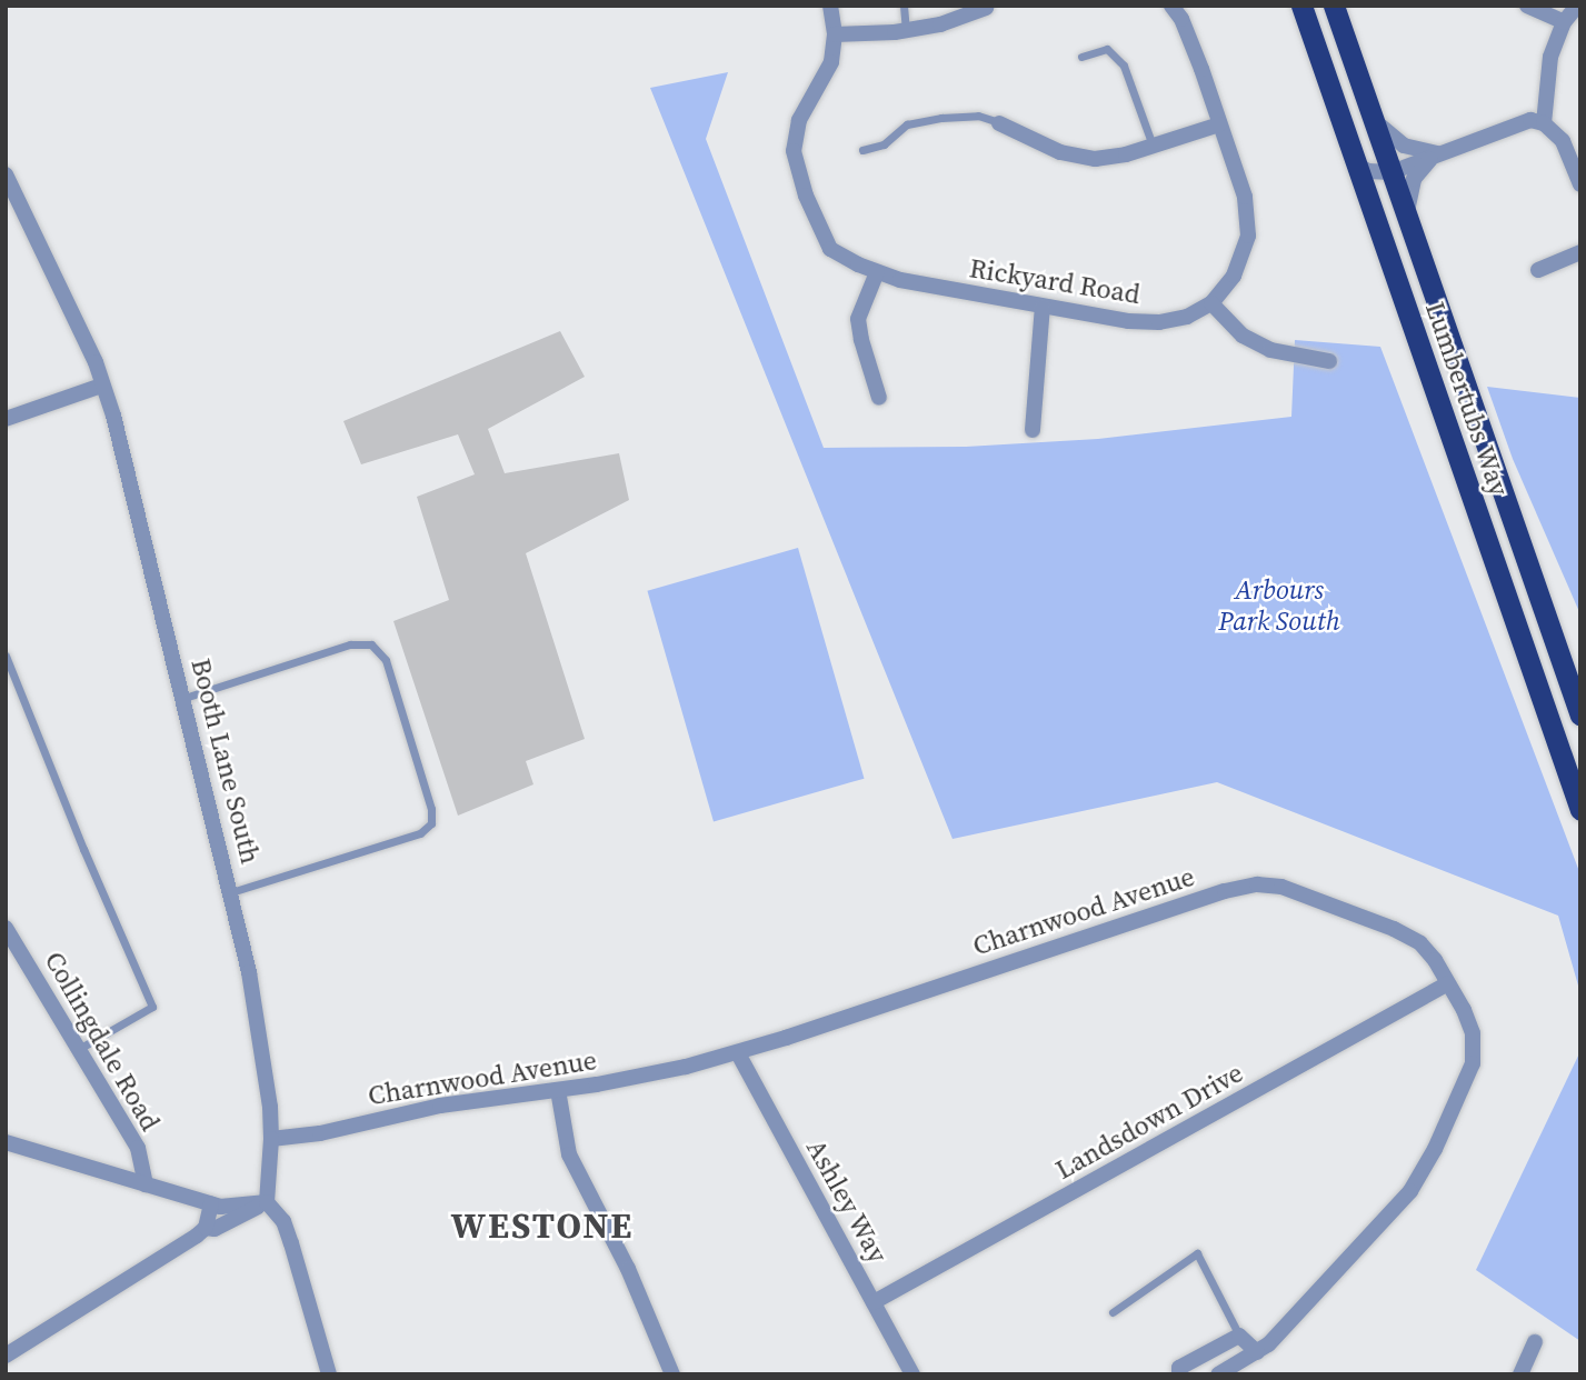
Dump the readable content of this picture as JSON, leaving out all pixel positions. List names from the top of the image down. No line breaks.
{"streets":{"highway":["Lumbertubs Way"],"street":["Rickyard Road","Booth Lane South","Charnwood Avenue","Collingdale Road","Landsdown Drive","Ashley Way"]},"crossings":[["Booth Lane South","Charnwood Avenue"],["Charnwood Avenue","Landsdown Drive"],["Charnwood Avenue","Ashley Way"],["Landsdown Drive","Ashley Way"]],"districts":["WESTONE"],"parks":["Arbours Park South"]}
